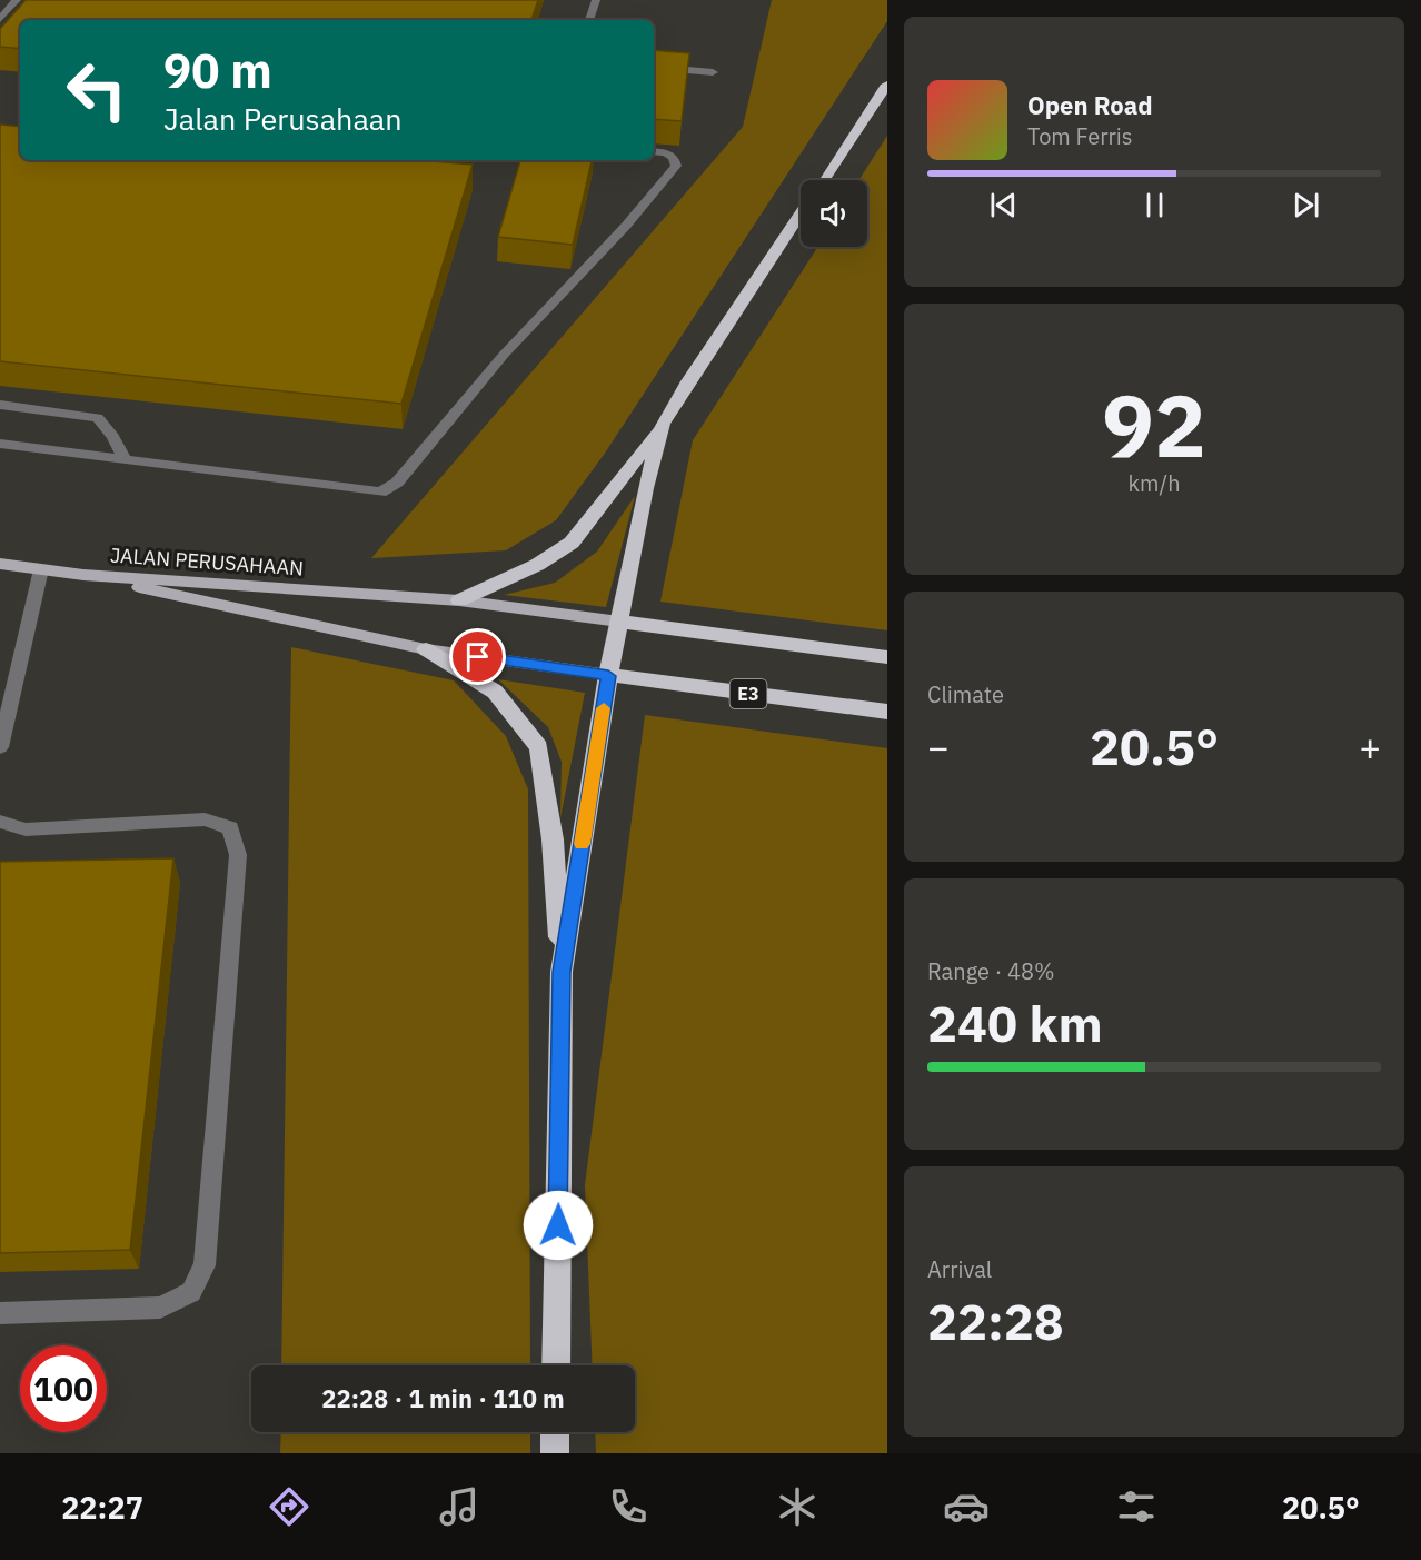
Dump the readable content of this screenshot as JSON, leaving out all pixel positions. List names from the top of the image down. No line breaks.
{"streets":{"highway":["E3"],"main road":["JALAN PERUSAHAAN"]},"crossings":[["JALAN PERUSAHAAN","E3"]],"page":{"turn":["90 m","Jalan Perusahaan"],"song":["Open Road","Tom Ferris"],"tile":[["92","km/h"],"Climate",["Range · 48%","240 km"],["Arrival","22:28"]],"heat":["−","20.5°","+"],"limit":"100","trip":"22:28 · 1 min · 110 m","tabs":["22:27","20.5°"]}}
